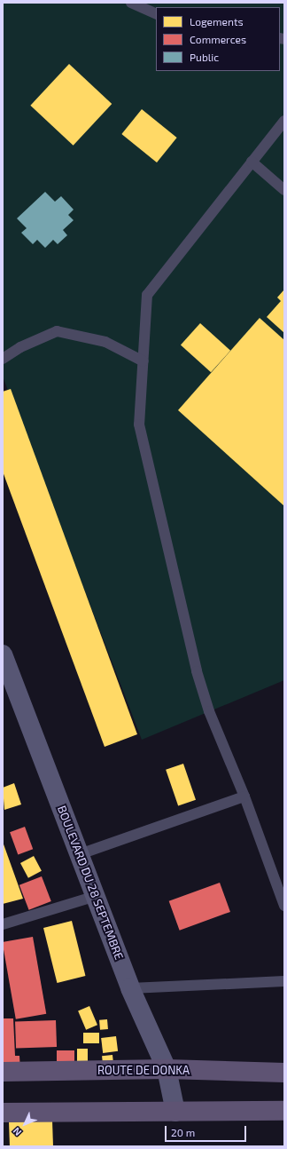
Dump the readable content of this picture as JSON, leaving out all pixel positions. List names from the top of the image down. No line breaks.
{"streets":{"main road":["BOULEVARD DU 28 SEPTEMBRE","ROUTE DE DONKA"]},"crossings":[["BOULEVARD DU 28 SEPTEMBRE","ROUTE DE DONKA"]],"legend":["Logements","Commerces","Public"],"scale_bar":"20 m","north":"bottom left"}
